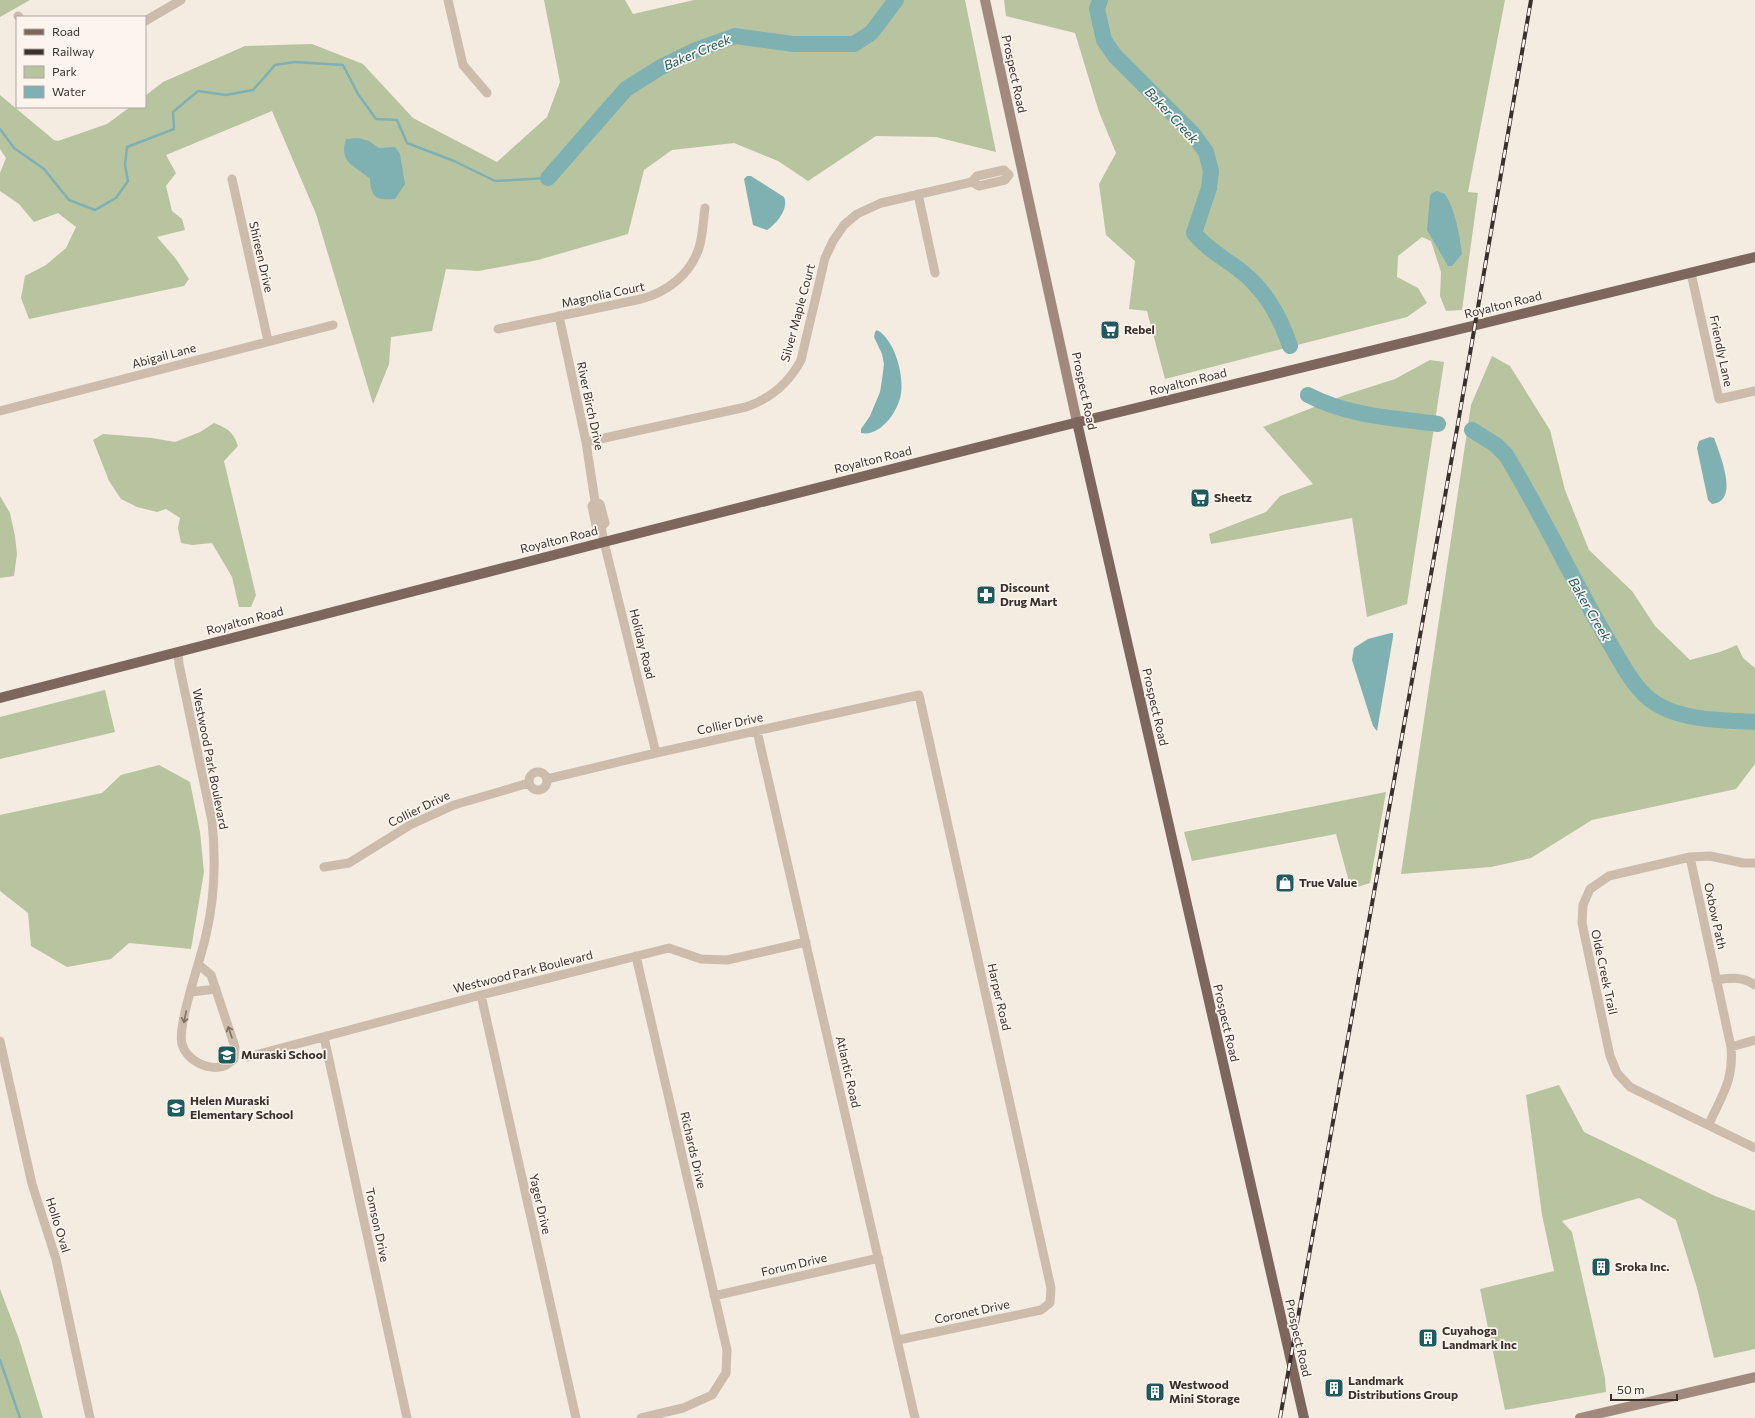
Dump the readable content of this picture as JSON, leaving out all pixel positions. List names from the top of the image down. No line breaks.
{"streets":{"main road":["Prospect Road","Royalton Road"],"street":["Shireen Drive","Magnolia Court","Silver Maple Court","Friendly Lane","Abigail Lane","River Birch Drive","Holiday Road","Collier Drive","Westwood Park Boulevard","Oxbow Path","Olde Creek Trail","Harper Road","Atlantic Road","Richards Drive","Yager Drive","Hollo Oval","Tomson Drive","Forum Drive","Coronet Drive"]},"crossings":[["Prospect Road","Royalton Road"],["Prospect Road","Silver Maple Court"],["Shireen Drive","Abigail Lane"],["Magnolia Court","River Birch Drive"],["Royalton Road","Friendly Lane"],["Royalton Road","River Birch Drive"],["Royalton Road","Holiday Road"],["Royalton Road","Westwood Park Boulevard"],["Silver Maple Court","River Birch Drive"],["River Birch Drive","Holiday Road"],["Holiday Road","Collier Drive"],["Collier Drive","Harper Road"],["Collier Drive","Atlantic Road"],["Westwood Park Boulevard","Atlantic Road"],["Westwood Park Boulevard","Richards Drive"],["Westwood Park Boulevard","Yager Drive"],["Westwood Park Boulevard","Tomson Drive"],["Oxbow Path","Olde Creek Trail"],["Harper Road","Coronet Drive"],["Atlantic Road","Forum Drive"],["Atlantic Road","Coronet Drive"],["Richards Drive","Forum Drive"]],"water":["Baker Creek"],"places":{"supermarket":["Rebel","Sheetz"],"pharmacy":["Discount Drug Mart"],"shop":["True Value"],"school or university":["Muraski School","Helen Muraski Elementary School"],"building":["Sroka Inc.","Cuyahoga Landmark Inc","Landmark Distributions Group","Westwood Mini Storage"]},"legend":["Road","Railway","Park","Water"],"scale_bar":"50 m"}
